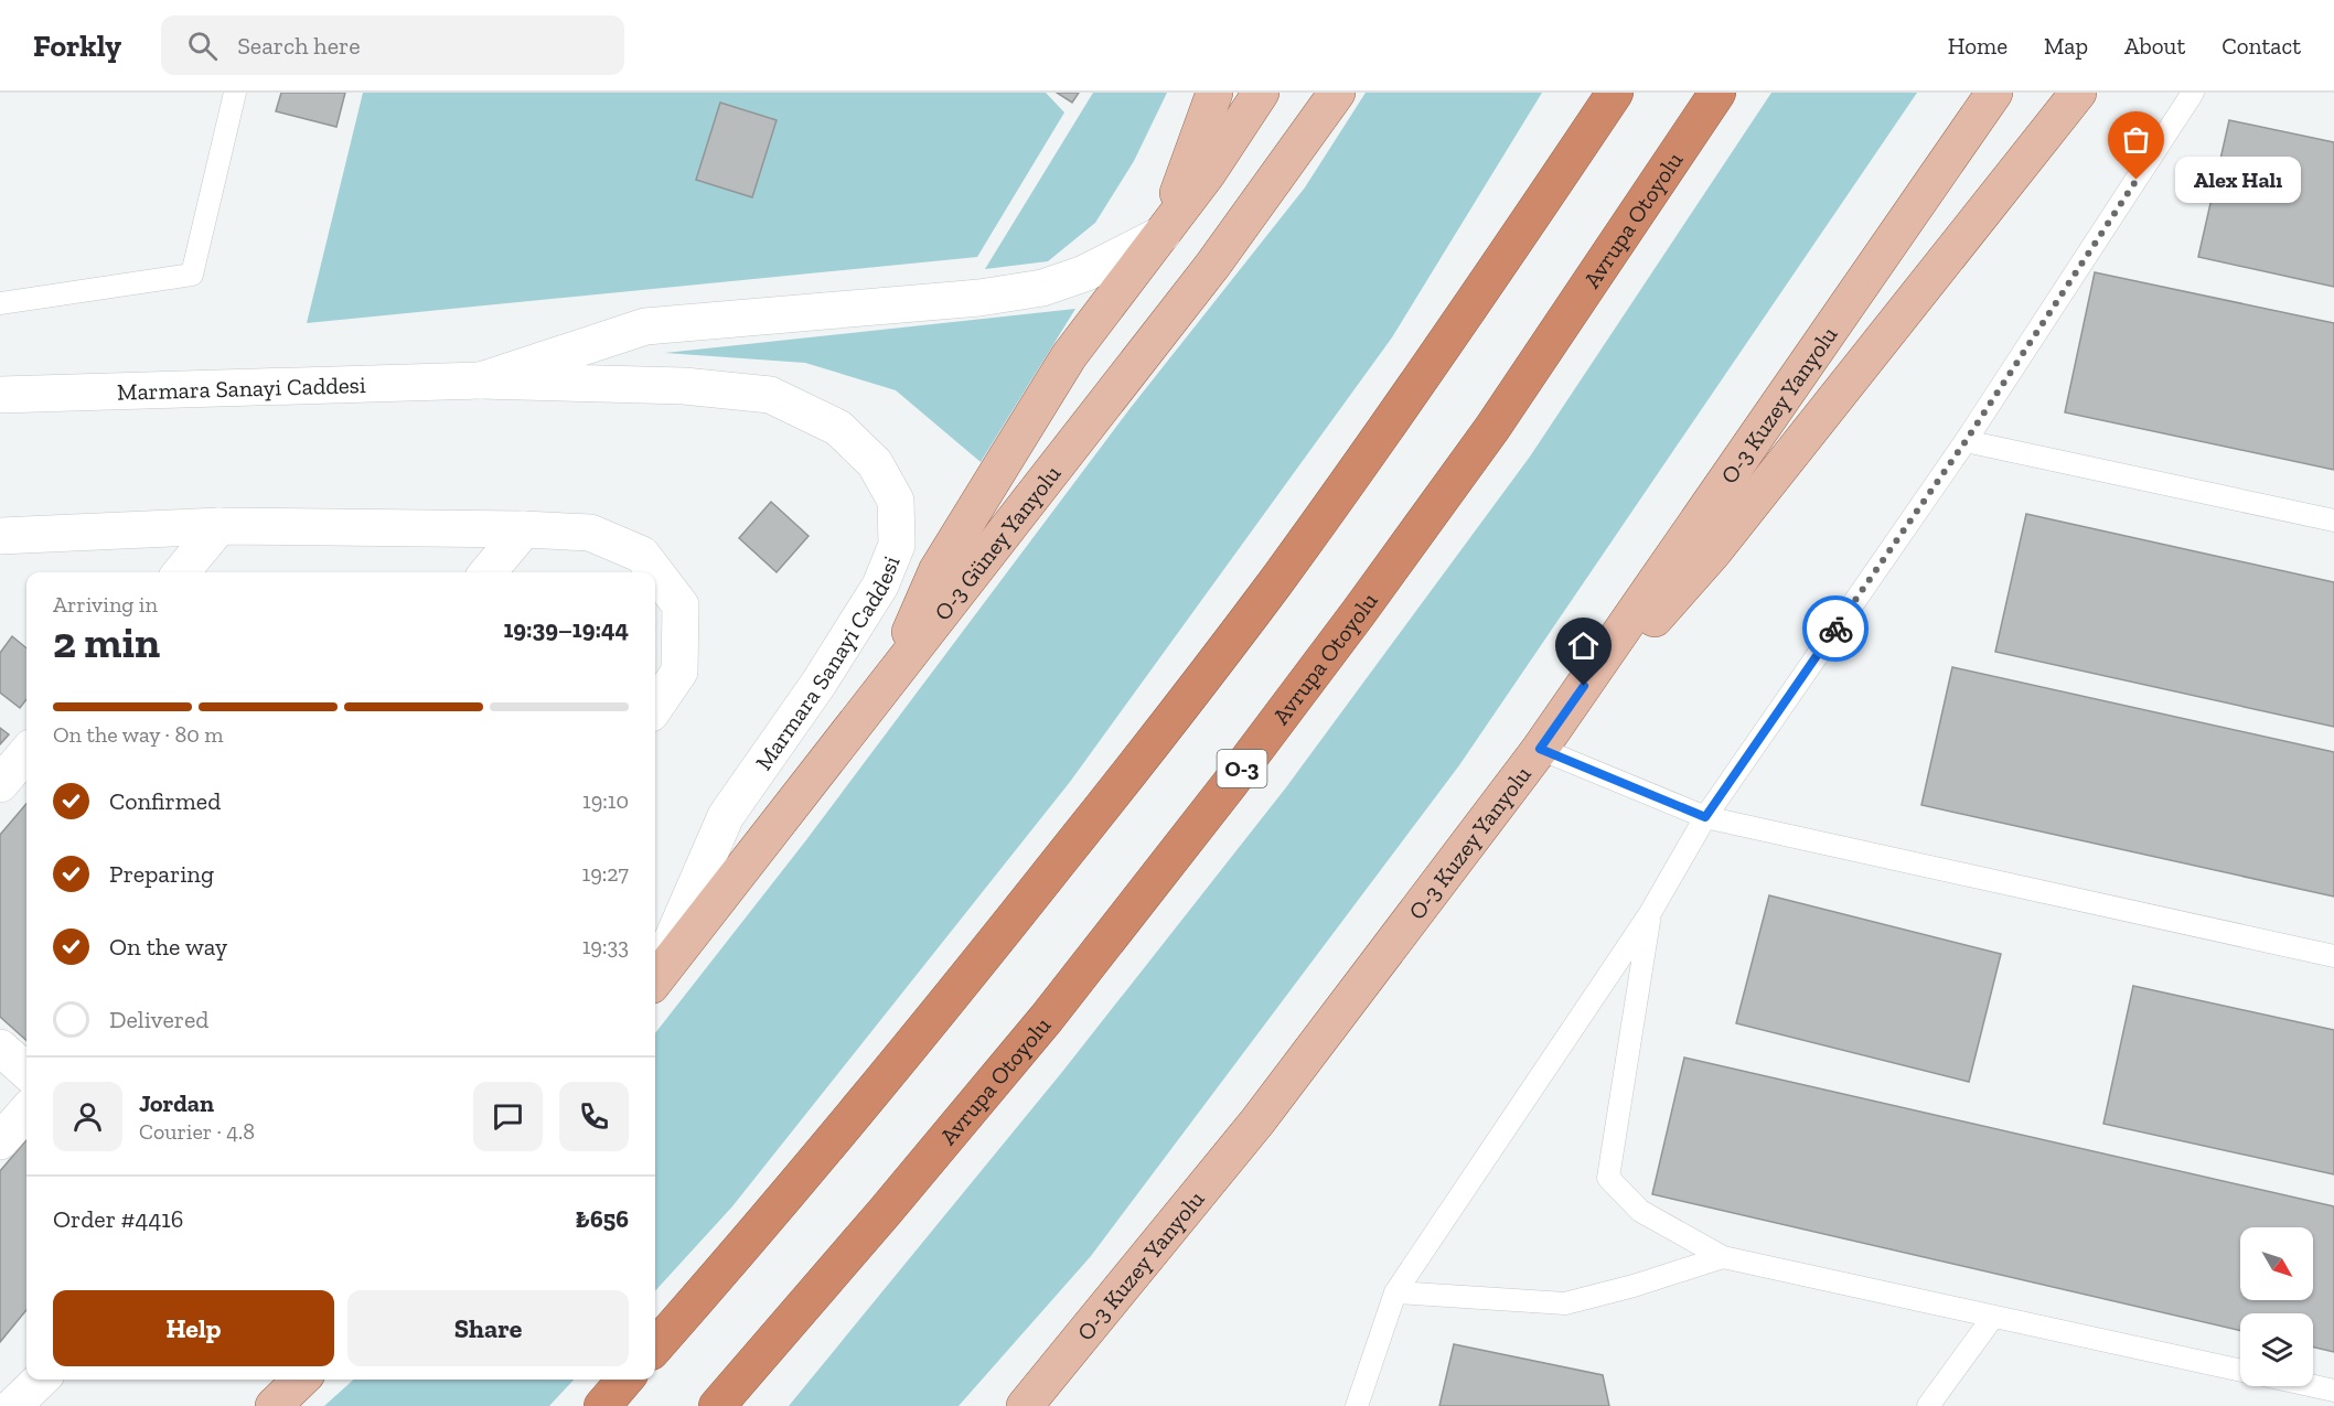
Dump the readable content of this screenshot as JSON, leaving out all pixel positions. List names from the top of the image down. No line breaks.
{"streets":{"highway":["Avrupa Otoyolu","O-3"],"main road":["O-3 Kuzey Yanyolu","O-3 Güney Yanyolu"],"street":["Marmara Sanayi Caddesi"]},"places":["Alex Halı"],"north":"bottom right","page":{"header":"Forkly","search":"Search here","nav":["Home","Map","About","Contact"],"bubble":"Alex Halı","heading":["2 min","Arriving in","19:39–19:44"],"panel":["Jordan","Courier · 4.8","Order #4416","₺656"],"bar":"On the way · 80 m","list":[["Confirmed","19:10"],["Preparing","19:27"],["On the way","19:33"],"Delivered"],"buttons":["Help","Share"]}}
